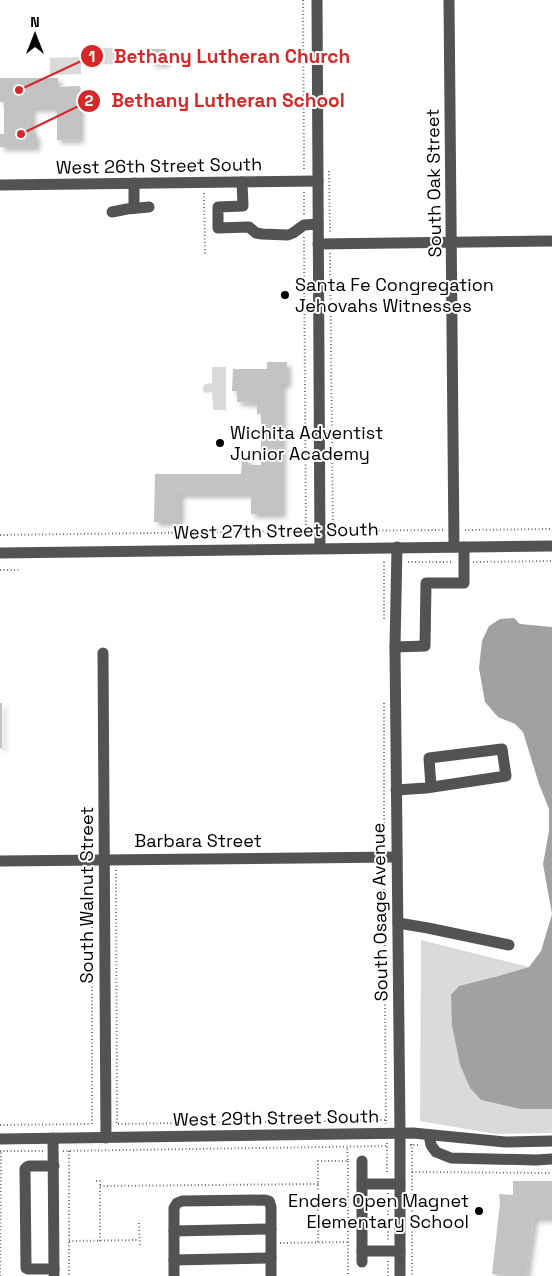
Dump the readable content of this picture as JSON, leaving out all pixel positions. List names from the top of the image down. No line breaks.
{"streets":{"street":["West 26th Street South","South Oak Street","West 27th Street South","Barbara Street","South Walnut Street","South Osage Avenue","West 29th Street South"]},"crossings":[["South Oak Street","West 27th Street South"],["South Oak Street","South Osage Avenue"],["West 27th Street South","South Osage Avenue"],["Barbara Street","South Walnut Street"],["Barbara Street","South Osage Avenue"],["South Walnut Street","West 29th Street South"],["South Osage Avenue","West 29th Street South"]],"places":["Bethany Lutheran Church","Bethany Lutheran School","Santa Fe Congregation Jehovahs Witnesses","Wichita Adventist Junior Academy","Enders Open Magnet Elementary School"],"north":"top"}
